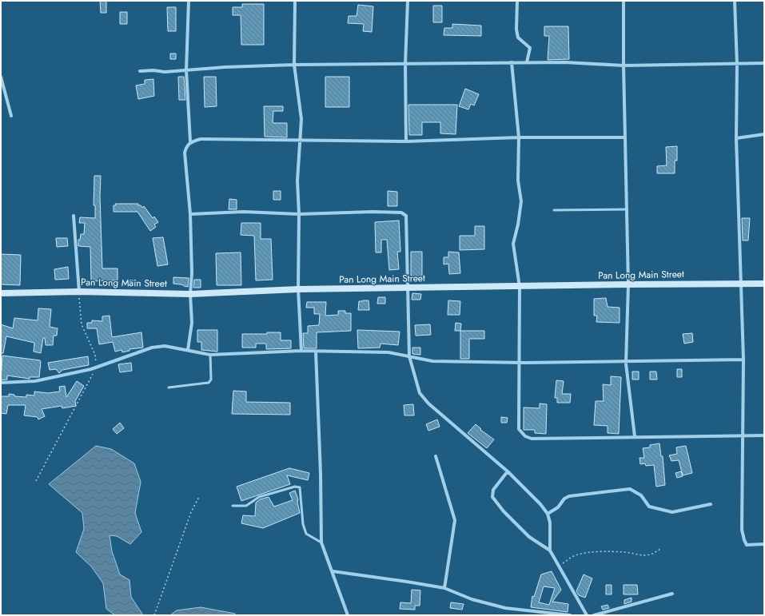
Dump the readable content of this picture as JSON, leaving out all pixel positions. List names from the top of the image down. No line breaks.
{"streets":{"street":["Pan Long Main Street"]}}
